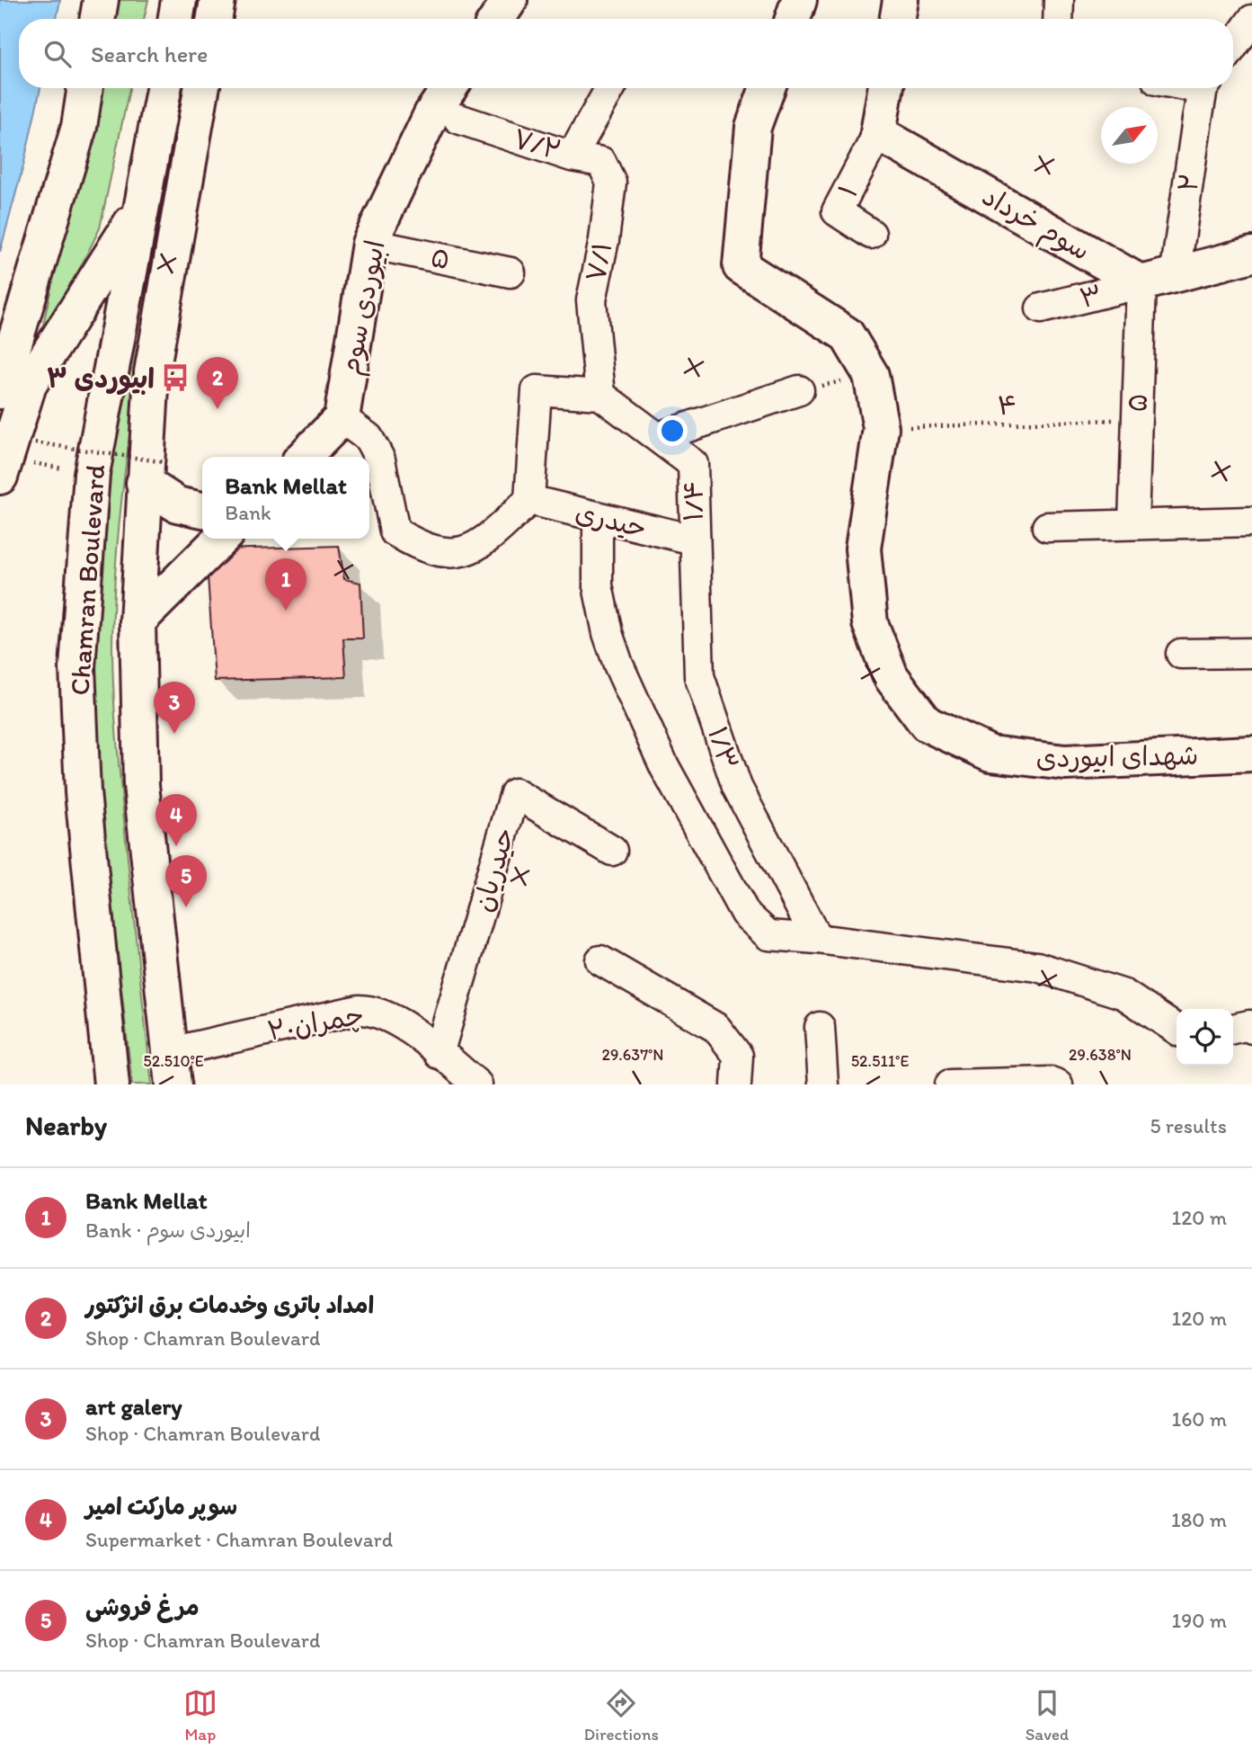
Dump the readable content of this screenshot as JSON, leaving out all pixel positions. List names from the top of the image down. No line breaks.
{"streets":{"main road":["سوم خرداد","ابیوردی سوم","Chamran Boulevard","شهدای ابیوردی"],"street":["۷/۲","۲","۱","۵","۷/۱","۳","۱/۴","حیدری","۱/۳","حیدریان","چمران۲۰"],"path":["۴"]},"crossings":[["۷/۲","۷/۱"],["۱","سوم خرداد"],["سوم خرداد","۵"],["سوم خرداد","۳"],["۵","۳"],["۵","ابیوردی سوم"],["۵","۴"],["۷/۱","۱/۴"],["۴","شهدای ابیوردی"],["۱/۴","حیدری"],["۱/۴","۱/۳"],["حیدری","۱/۳"],["Chamran Boulevard","چمران۲۰"],["حیدریان","چمران۲۰"]],"places":{"bus stop":["ابیوردی ۳"]},"north":"top right","page":{"search":"Search here","pins":["2","1","3","4","5"],"popup":["Bank Mellat","Bank"],"heading":["Nearby","5 results"],"list":[{"mark":"1","name":"Bank Mellat","note":"Bank · ابیوردی سوم","value":"120 m"},{"mark":"2","name":"امداد باتری وخدمات برق انژکتور","note":"Shop · Chamran Boulevard","value":"120 m"},{"mark":"3","name":"art galery","note":"Shop · Chamran Boulevard","value":"160 m"},{"mark":"4","name":"سوپر مارکت امیر","note":"Supermarket · Chamran Boulevard","value":"180 m"},{"mark":"5","name":"مرغ فروشی","note":"Shop · Chamran Boulevard","value":"190 m"}],"nav":["Map","Directions","Saved"]},"coordinates":["29.637°N","29.638°N","52.510°E","52.511°E"]}
